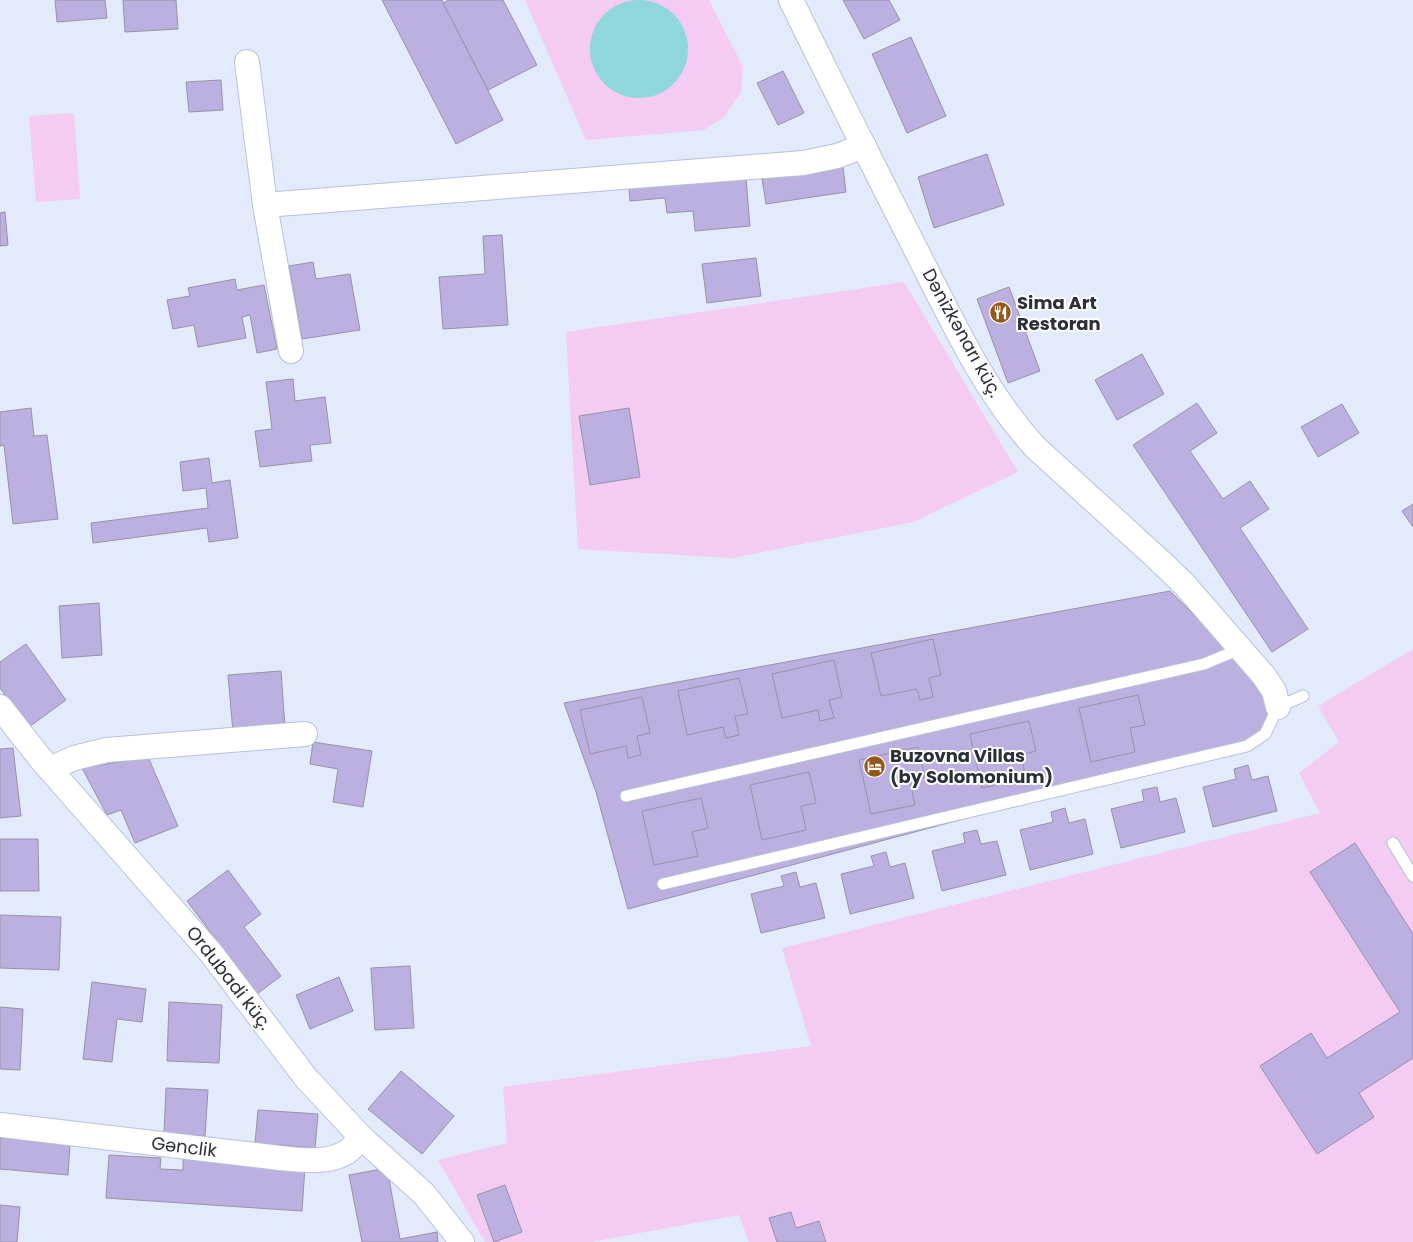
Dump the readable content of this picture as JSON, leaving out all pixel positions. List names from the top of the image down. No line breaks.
{"streets":{"street":["Dənizkənarı küç.","Ordubadi küç.","Gənclik"]},"crossings":[["Ordubadi küç.","Gənclik"]],"places":{"restaurant":["Sima Art Restoran"],"hotel":["Buzovna Villas (by Solomonium)"]}}
